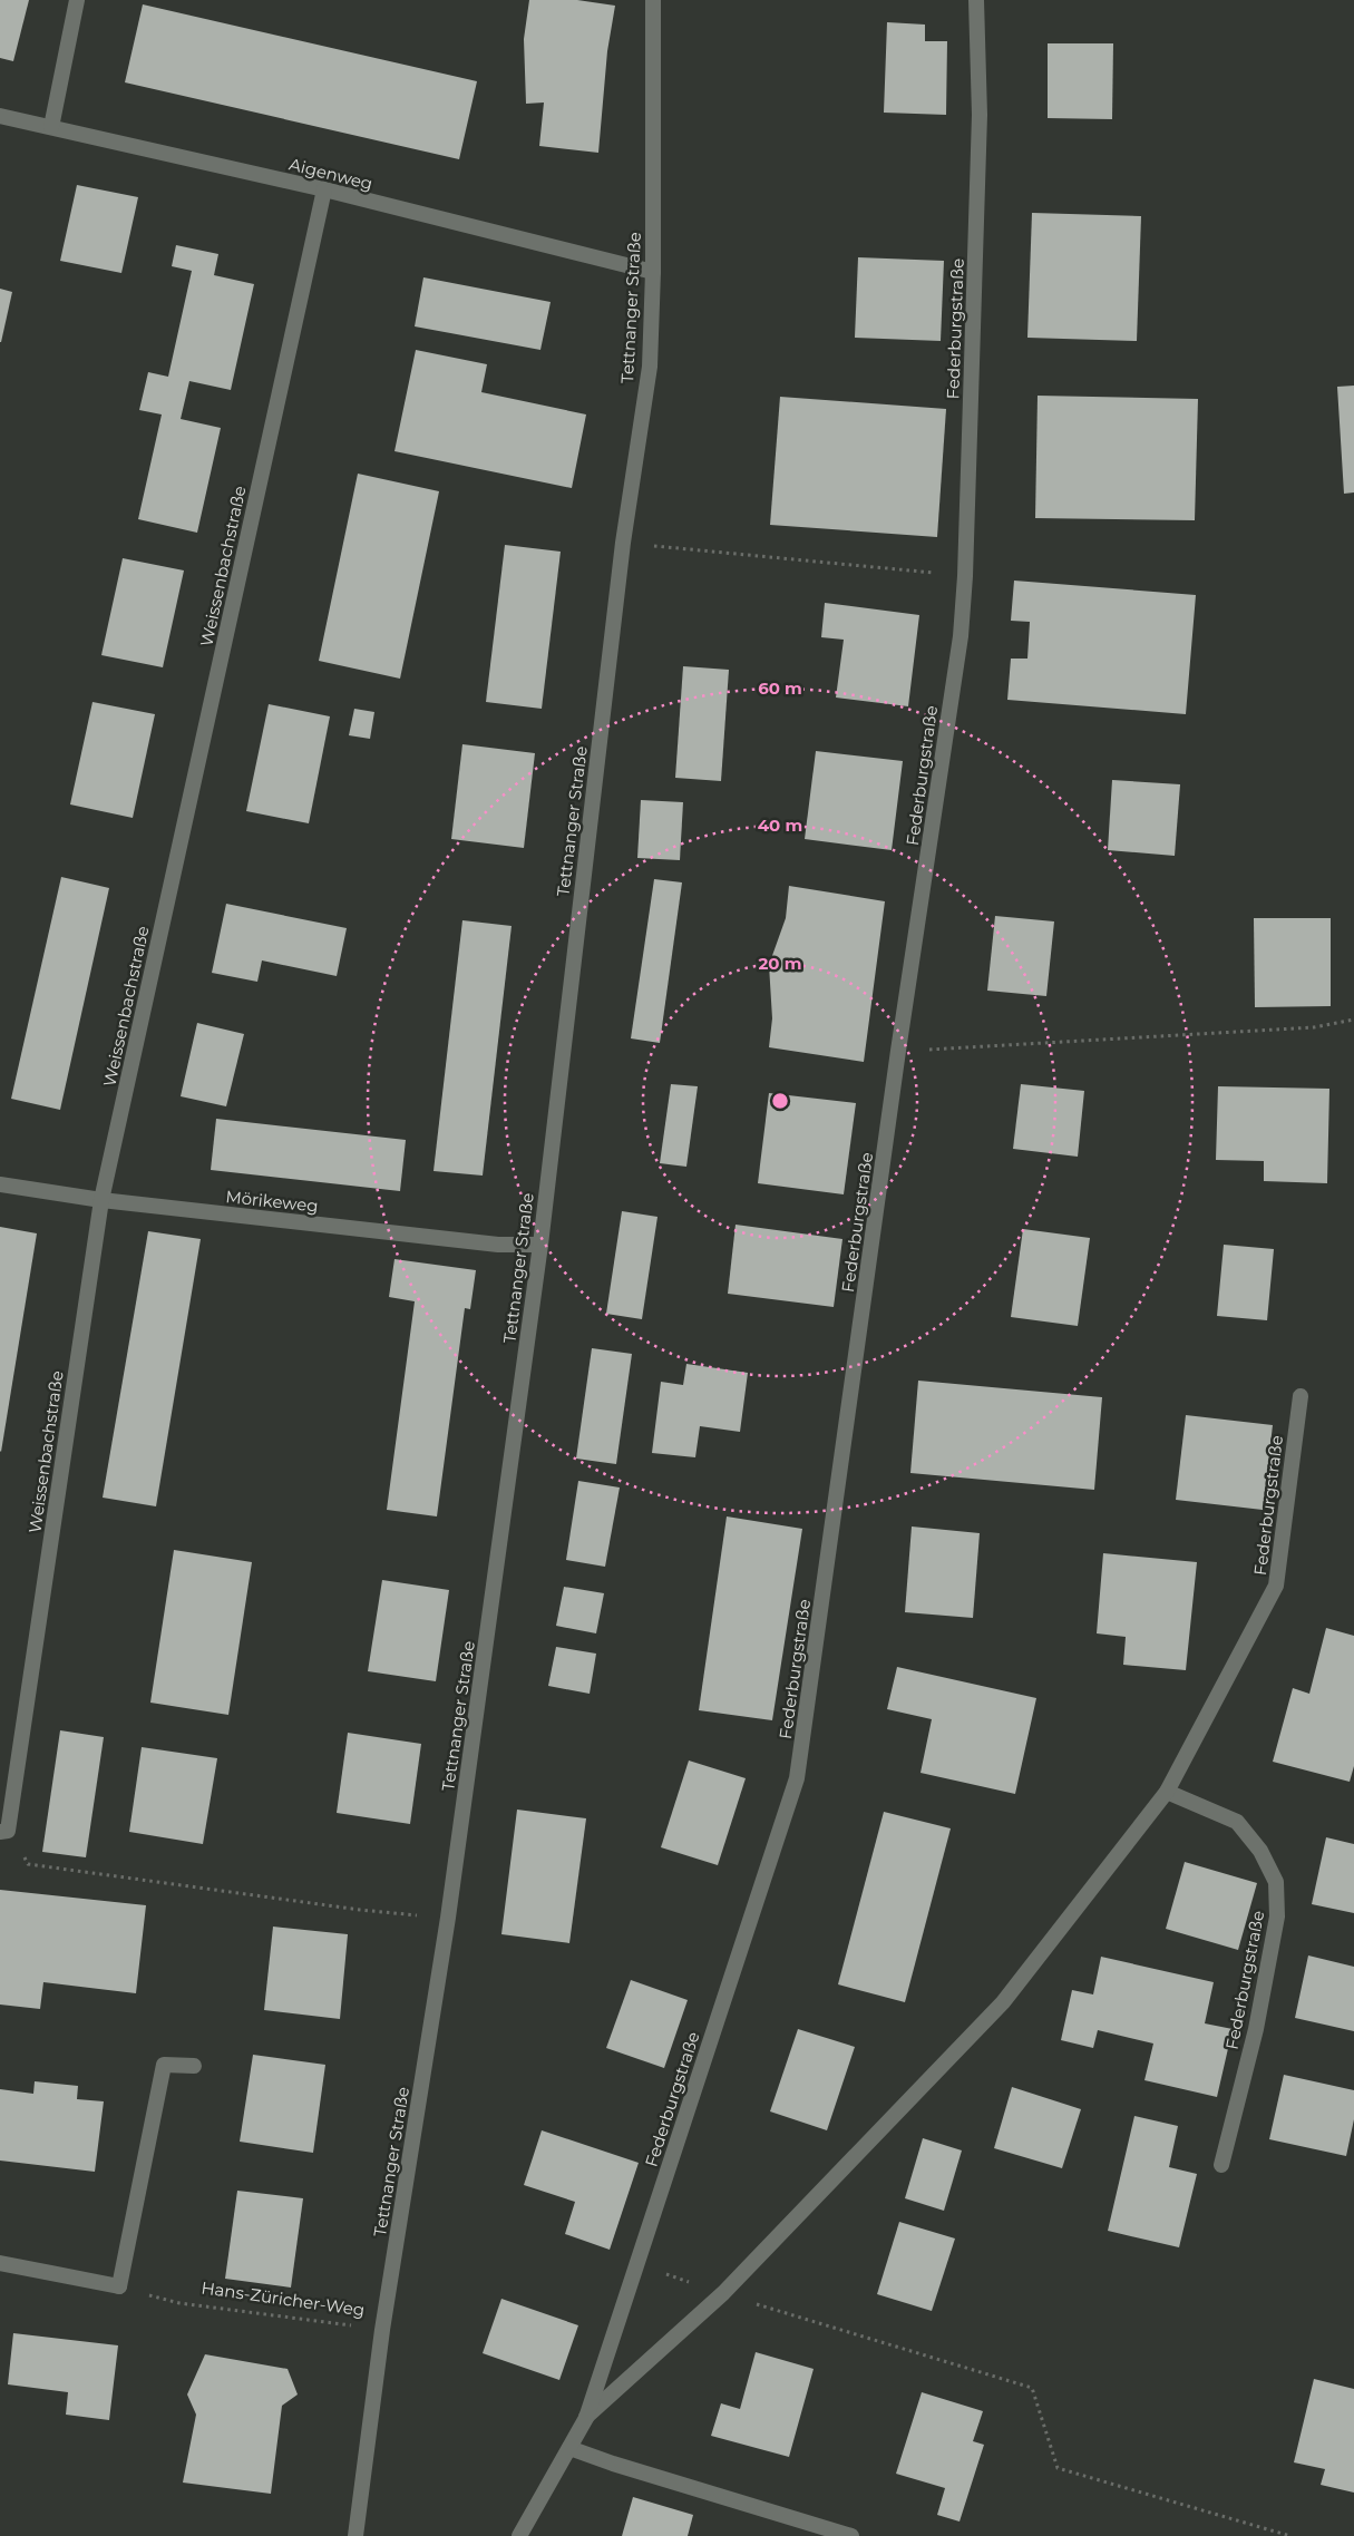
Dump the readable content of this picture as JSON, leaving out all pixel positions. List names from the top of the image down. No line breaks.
{"streets":{"street":["Aigenweg","Tettnanger Straße","Federburgstraße","Weissenbachstraße","Mörikeweg"],"path":["Hans-Züricher-Weg"]},"crossings":[["Aigenweg","Tettnanger Straße"],["Aigenweg","Weissenbachstraße"],["Tettnanger Straße","Mörikeweg"],["Tettnanger Straße","Hans-Züricher-Weg"],["Weissenbachstraße","Mörikeweg"]],"rings":["60 m","40 m","20 m"]}
